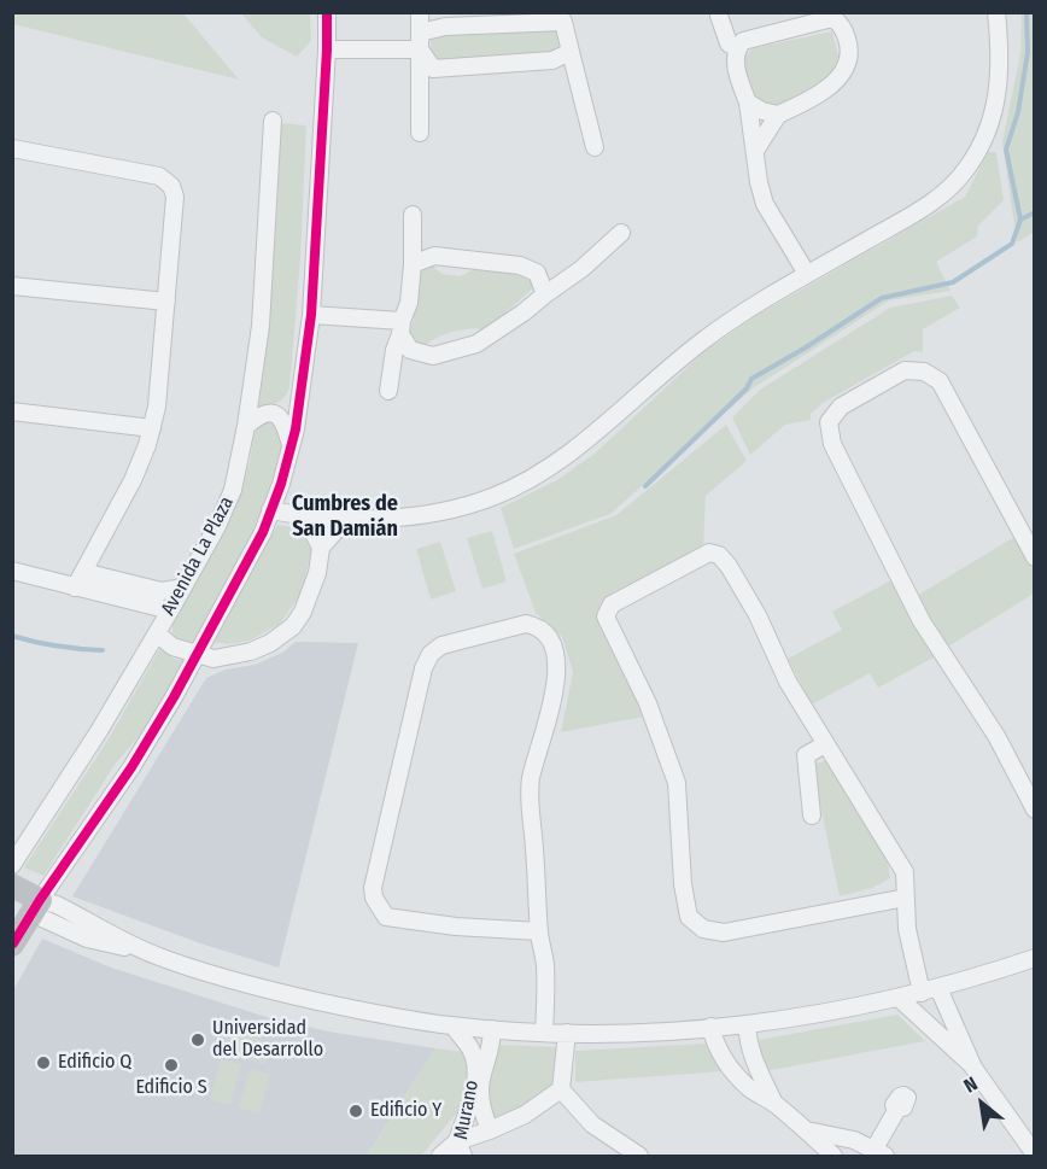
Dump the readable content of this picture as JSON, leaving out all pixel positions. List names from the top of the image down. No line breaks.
{"streets":{"street":["Avenida La Plaza","Murano"]},"districts":["Cumbres de San Damián"],"places":["Universidad del Desarrollo","Edificio Q","Edificio S","Edificio Y"],"north":"top left"}
